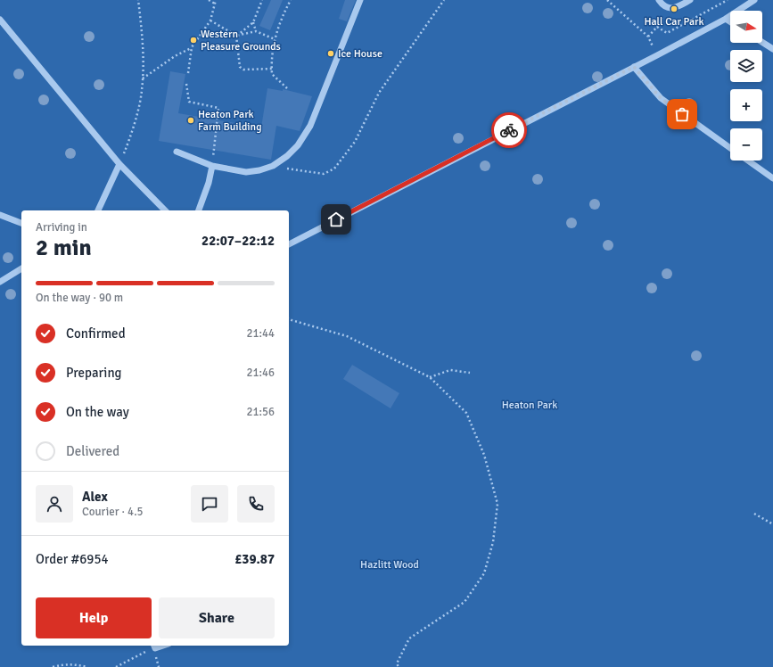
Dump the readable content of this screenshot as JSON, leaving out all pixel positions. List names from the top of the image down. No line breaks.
{"parks":["Heaton Park","Hazlitt Wood"],"places":["Hall Car Park","Western Pleasure Grounds","Ice House","Heaton Park Farm Building"],"north":"right","page":{"map_buttons":["+","−"],"heading":["2 min","Arriving in","22:07–22:12"],"panel":["Alex","Courier · 4.5","Order #6954","£39.87"],"bar":"On the way · 90 m","list":[["Confirmed","21:44"],["Preparing","21:46"],["On the way","21:56"],"Delivered"],"buttons":["Help","Share"]}}
